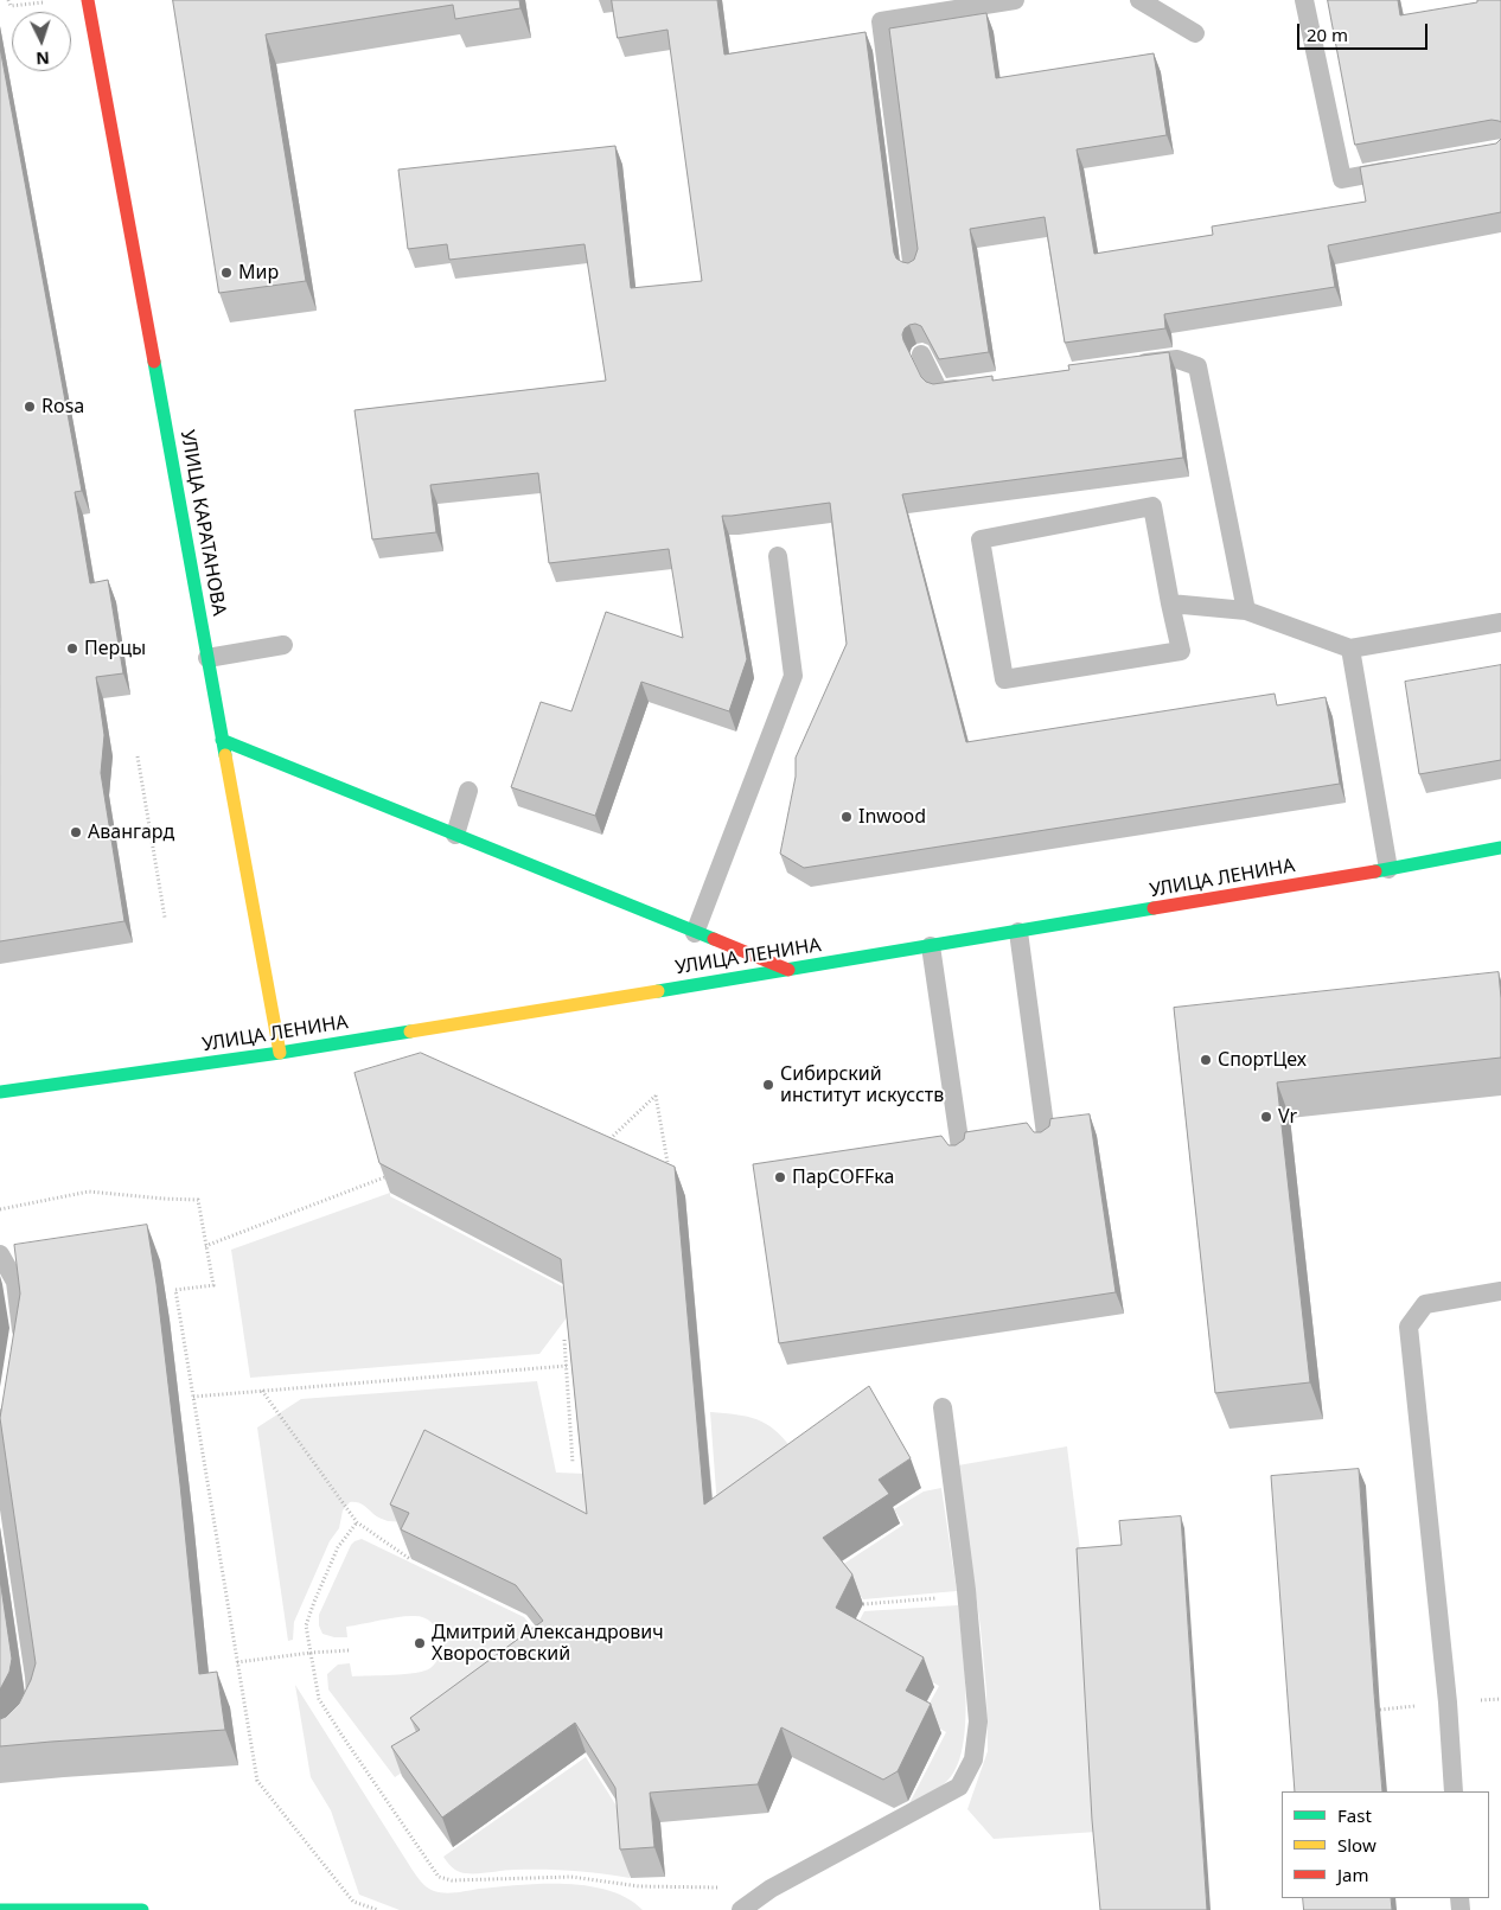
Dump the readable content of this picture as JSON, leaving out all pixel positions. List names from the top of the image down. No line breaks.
{"streets":{"street":["УЛИЦА КАРАТАНОВА","УЛИЦА ЛЕНИНА"]},"crossings":[["УЛИЦА КАРАТАНОВА","УЛИЦА ЛЕНИНА"]],"places":["Мир","Rosa","Перцы","Inwood","Авангард","СпортЦех","Сибирский институт искусств","Vr","ПарCOFFка","Дмитрий Александрович Хворостовский"],"legend":["Fast","Slow","Jam"],"scale_bar":"20 m","north":"bottom"}
